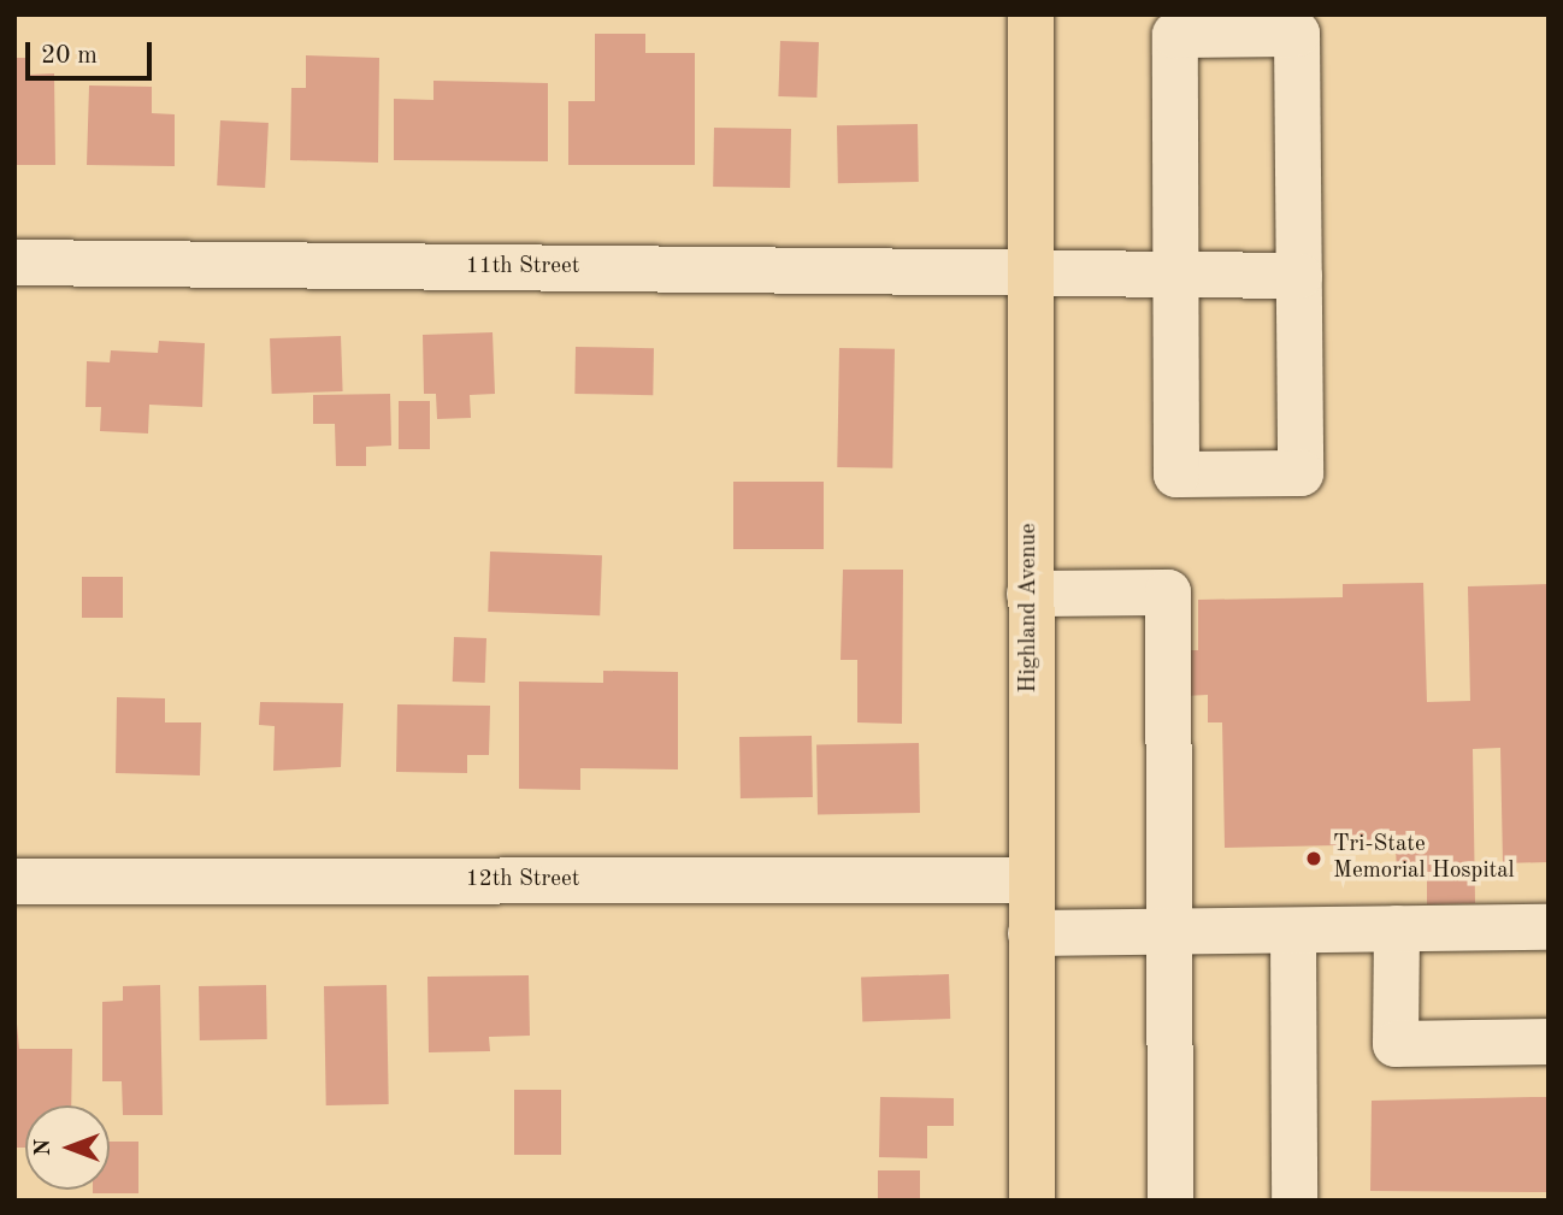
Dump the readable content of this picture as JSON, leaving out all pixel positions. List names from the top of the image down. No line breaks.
{"streets":{"main road":["Highland Avenue"],"street":["11th Street","12th Street"]},"crossings":[["11th Street","Highland Avenue"],["Highland Avenue","12th Street"]],"places":["Tri-State Memorial Hospital"],"scale_bar":"20 m","north":"left"}
